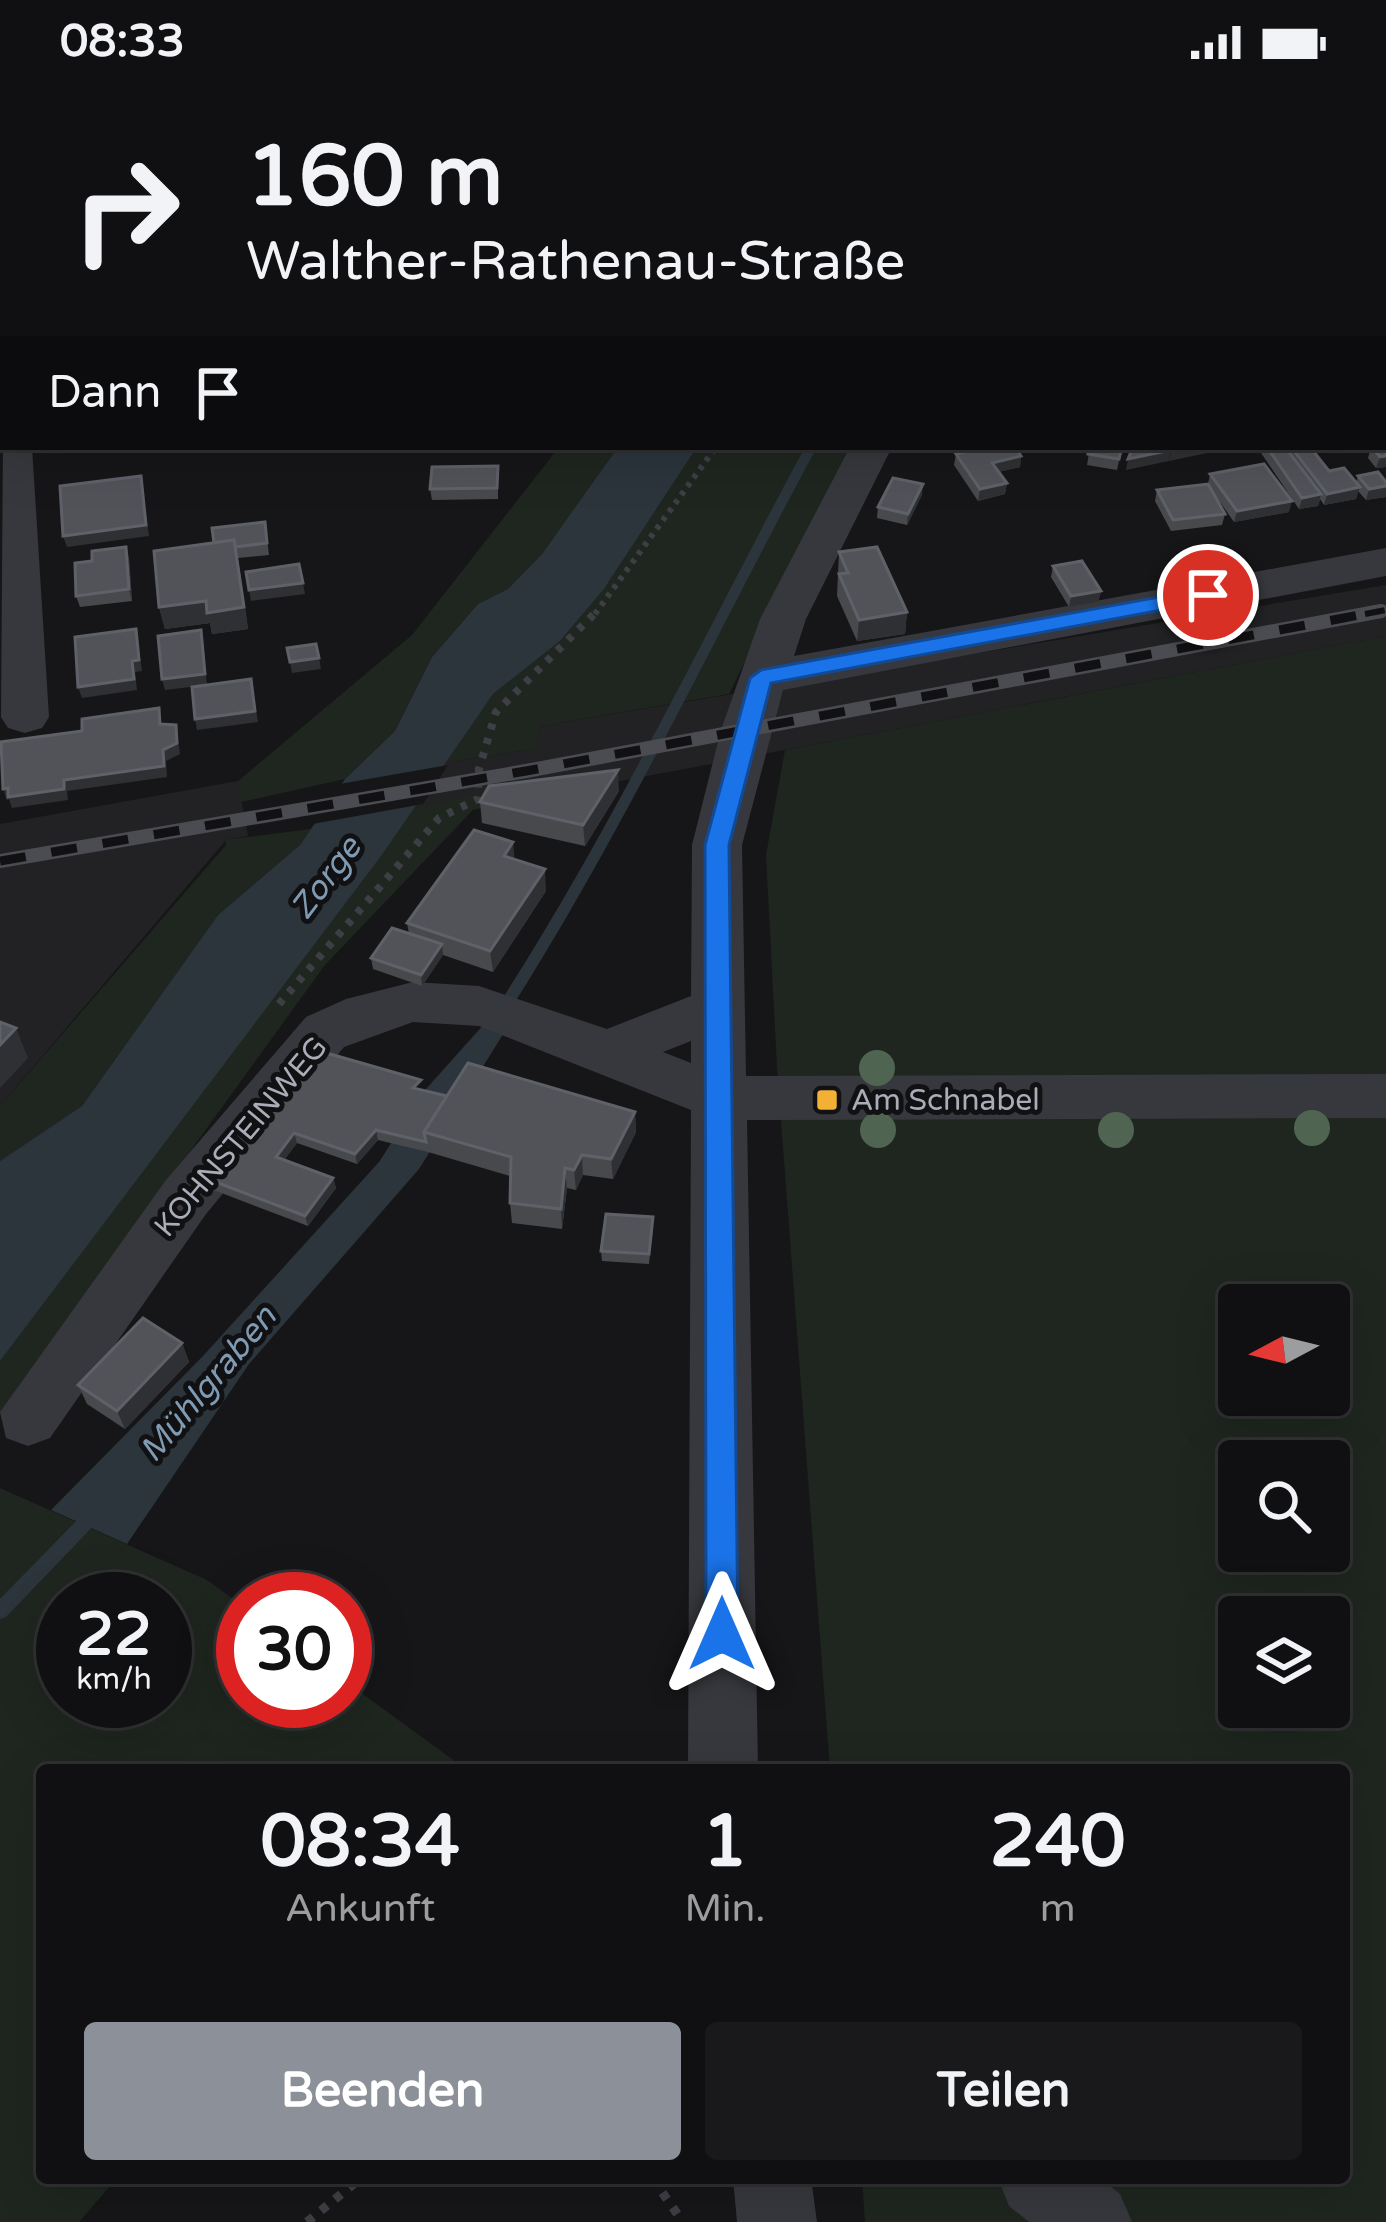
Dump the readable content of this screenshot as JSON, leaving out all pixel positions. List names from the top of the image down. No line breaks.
{"streets":{"street":["KOHNSTEINWEG"]},"water":["Zorge","Mühlgraben"],"places":{"transit":["Am Schnabel"]},"north":"left","page":{"status":"08:33","turn":["160 m","Walther-Rathenau-Straße"],"then":"Dann","speed":"22 km/h","limit":"30","eta":["08:34","Ankunft","1","Min.","240","m"],"buttons":["Beenden","Teilen"]}}
